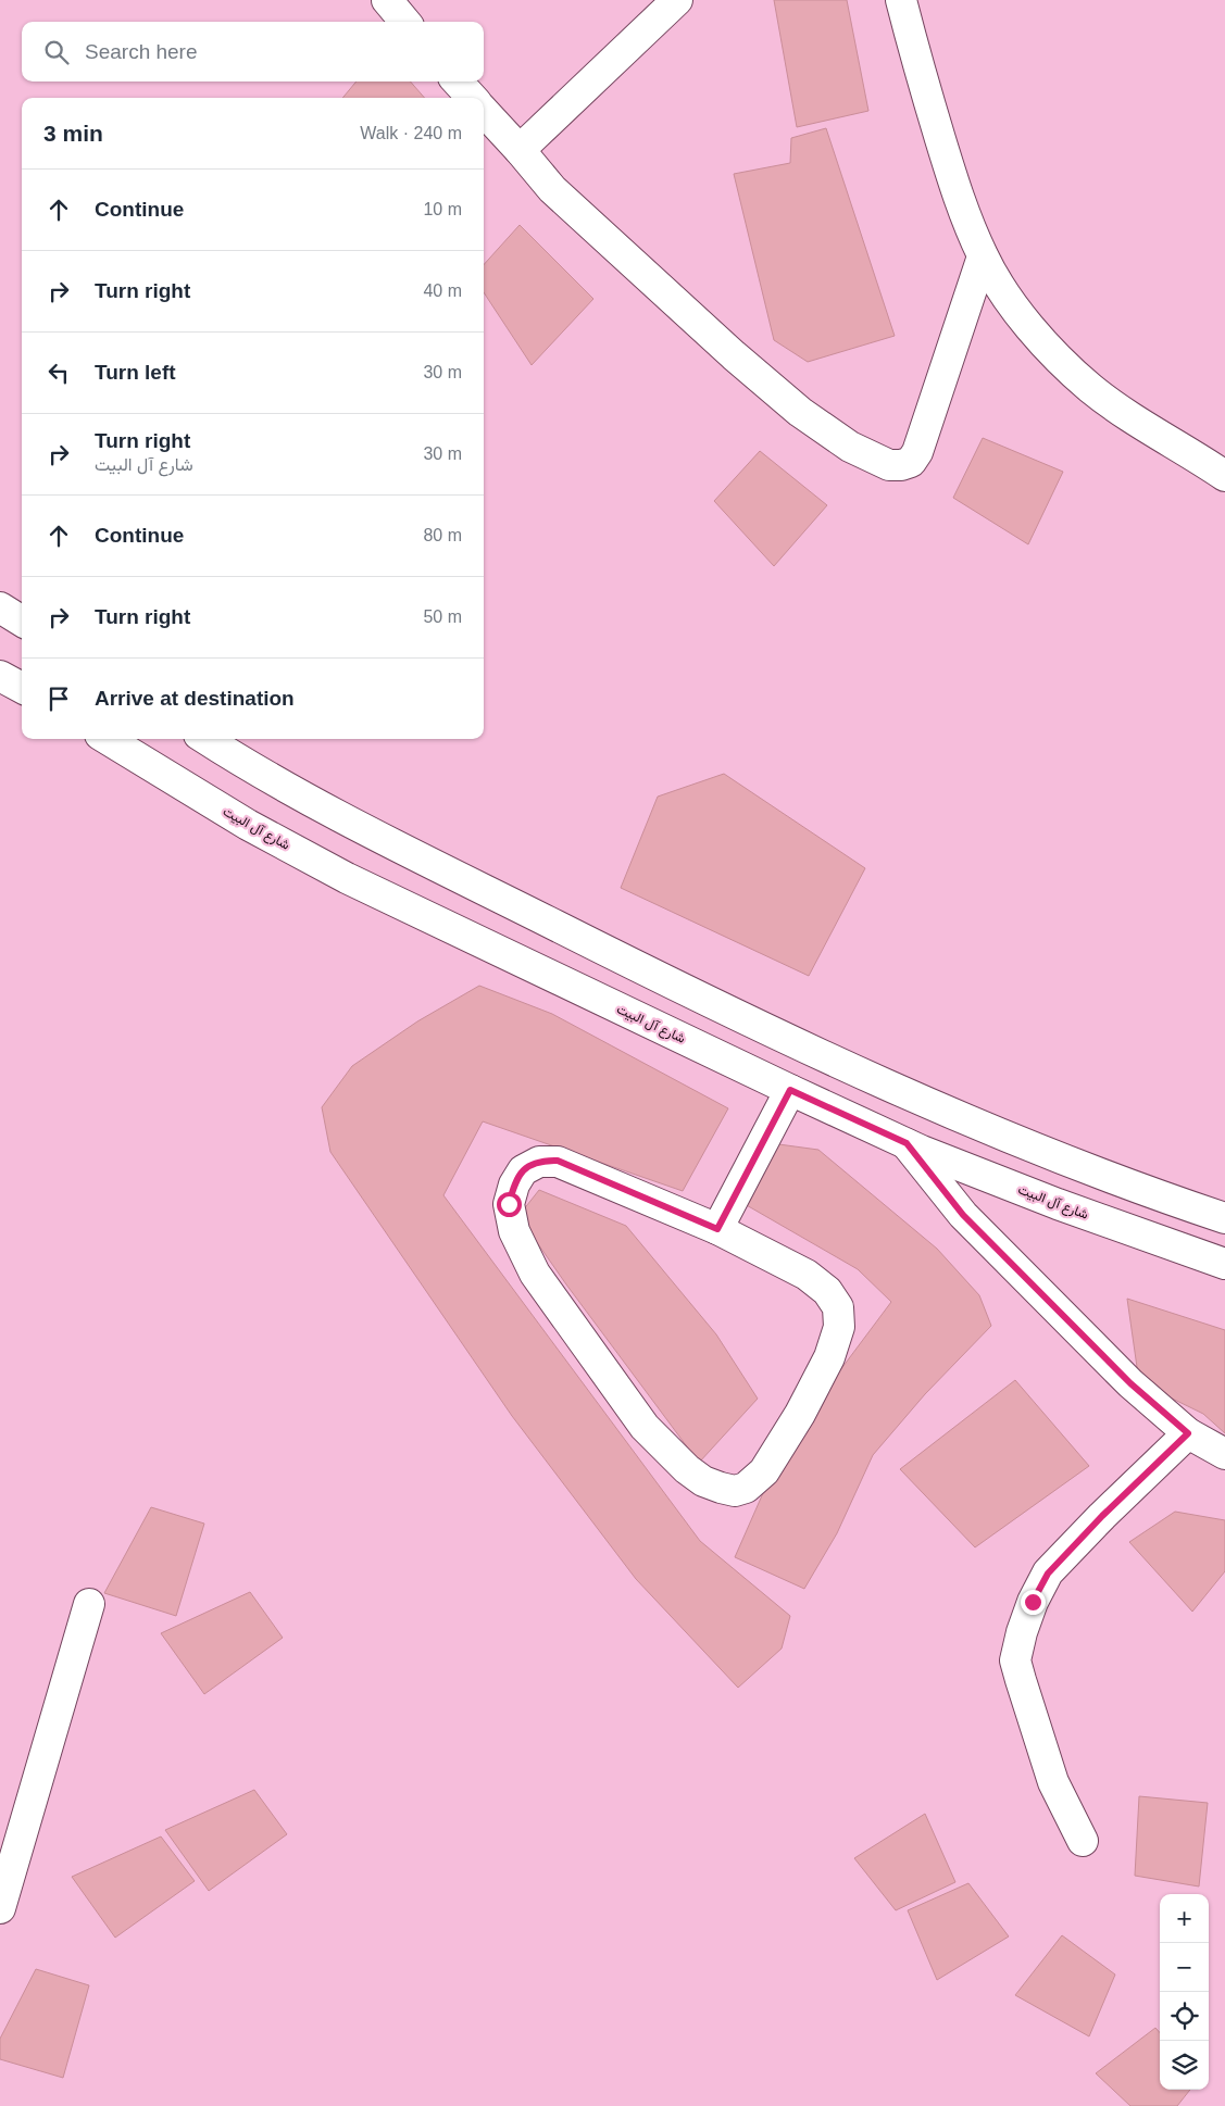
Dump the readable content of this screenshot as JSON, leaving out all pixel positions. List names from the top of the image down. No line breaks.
{"streets":{"street":["شارع آل البيت"]},"page":{"search":"Search here","heading":["3 min","Walk · 240 m"],"list":[["Continue","10 m"],["Turn right","40 m"],["Turn left","30 m"],["Turn right","شارع آل البيت","30 m"],["Continue","80 m"],["Turn right","50 m"],"Arrive at destination"],"map_buttons":["+","−"]}}
